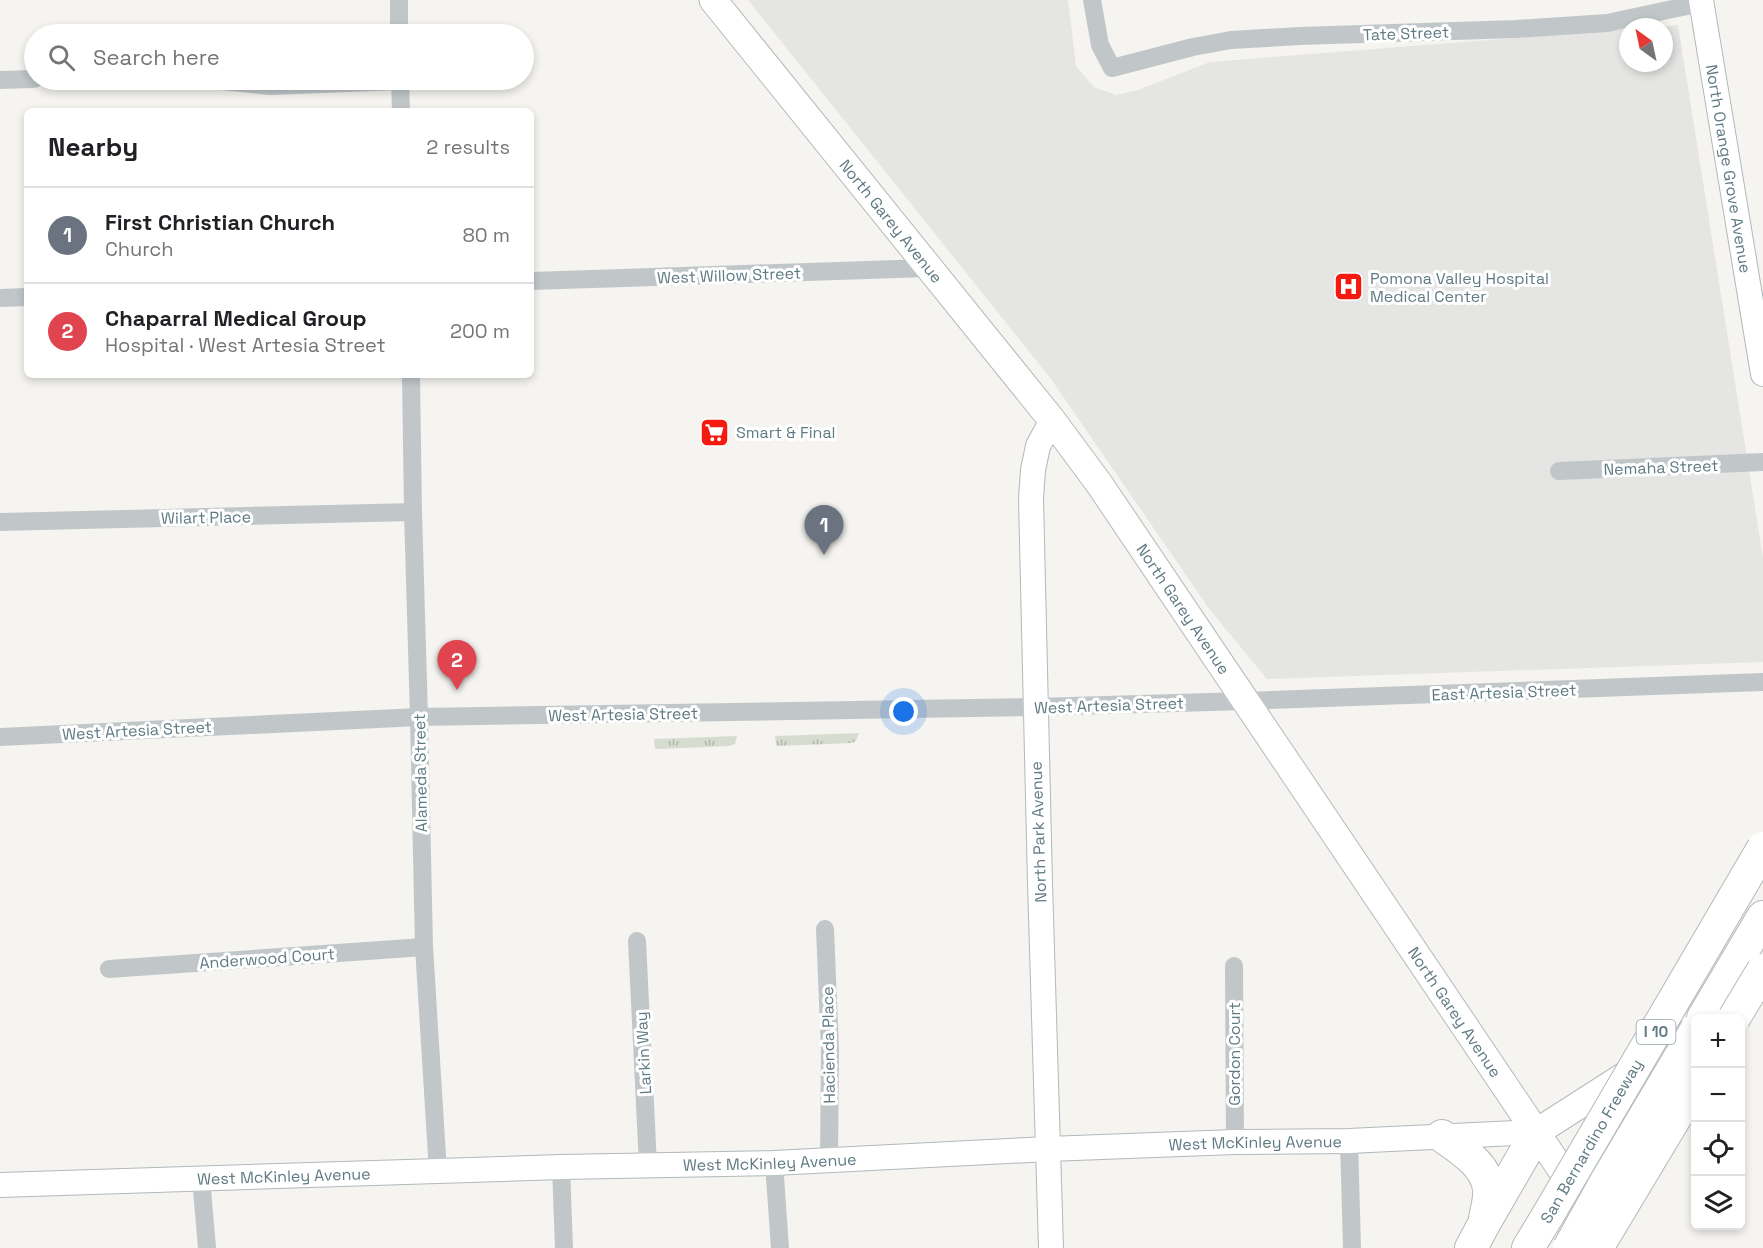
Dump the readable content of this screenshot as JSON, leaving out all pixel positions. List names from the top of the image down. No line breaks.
{"streets":{"highway":["I 10","San Bernardino Freeway"],"main road":["North Orange Grove Avenue","North Garey Avenue","North Park Avenue","West McKinley Avenue"],"street":["Tate Street","West Willow Street","Nemaha Street","Wilart Place","East Artesia Street","West Artesia Street","Alameda Street","Anderwood Court","Hacienda Place","Larkin Way","Gordon Court"]},"crossings":[["Tate Street","North Orange Grove Avenue"],["North Garey Avenue","West Willow Street"],["North Garey Avenue","East Artesia Street"],["North Garey Avenue","West Artesia Street"],["North Garey Avenue","North Park Avenue"],["North Garey Avenue","West McKinley Avenue"],["Wilart Place","Alameda Street"],["East Artesia Street","West Artesia Street"],["West Artesia Street","Alameda Street"],["West Artesia Street","North Park Avenue"],["Alameda Street","Anderwood Court"],["Alameda Street","West McKinley Avenue"],["North Park Avenue","West McKinley Avenue"],["Hacienda Place","West McKinley Avenue"],["Larkin Way","West McKinley Avenue"],["Gordon Court","West McKinley Avenue"]],"places":{"hospital":["Pomona Valley Hospital Medical Center"],"supermarket":["Smart & Final"]},"north":"top left","page":{"search":"Search here","heading":["Nearby","2 results"],"list":[{"mark":"1","name":"First Christian Church","note":"Church","value":"80 m"},{"mark":"2","name":"Chaparral Medical Group","note":"Hospital · West Artesia Street","value":"200 m"}],"pins":["1","2"],"map_buttons":["+","−"]}}
